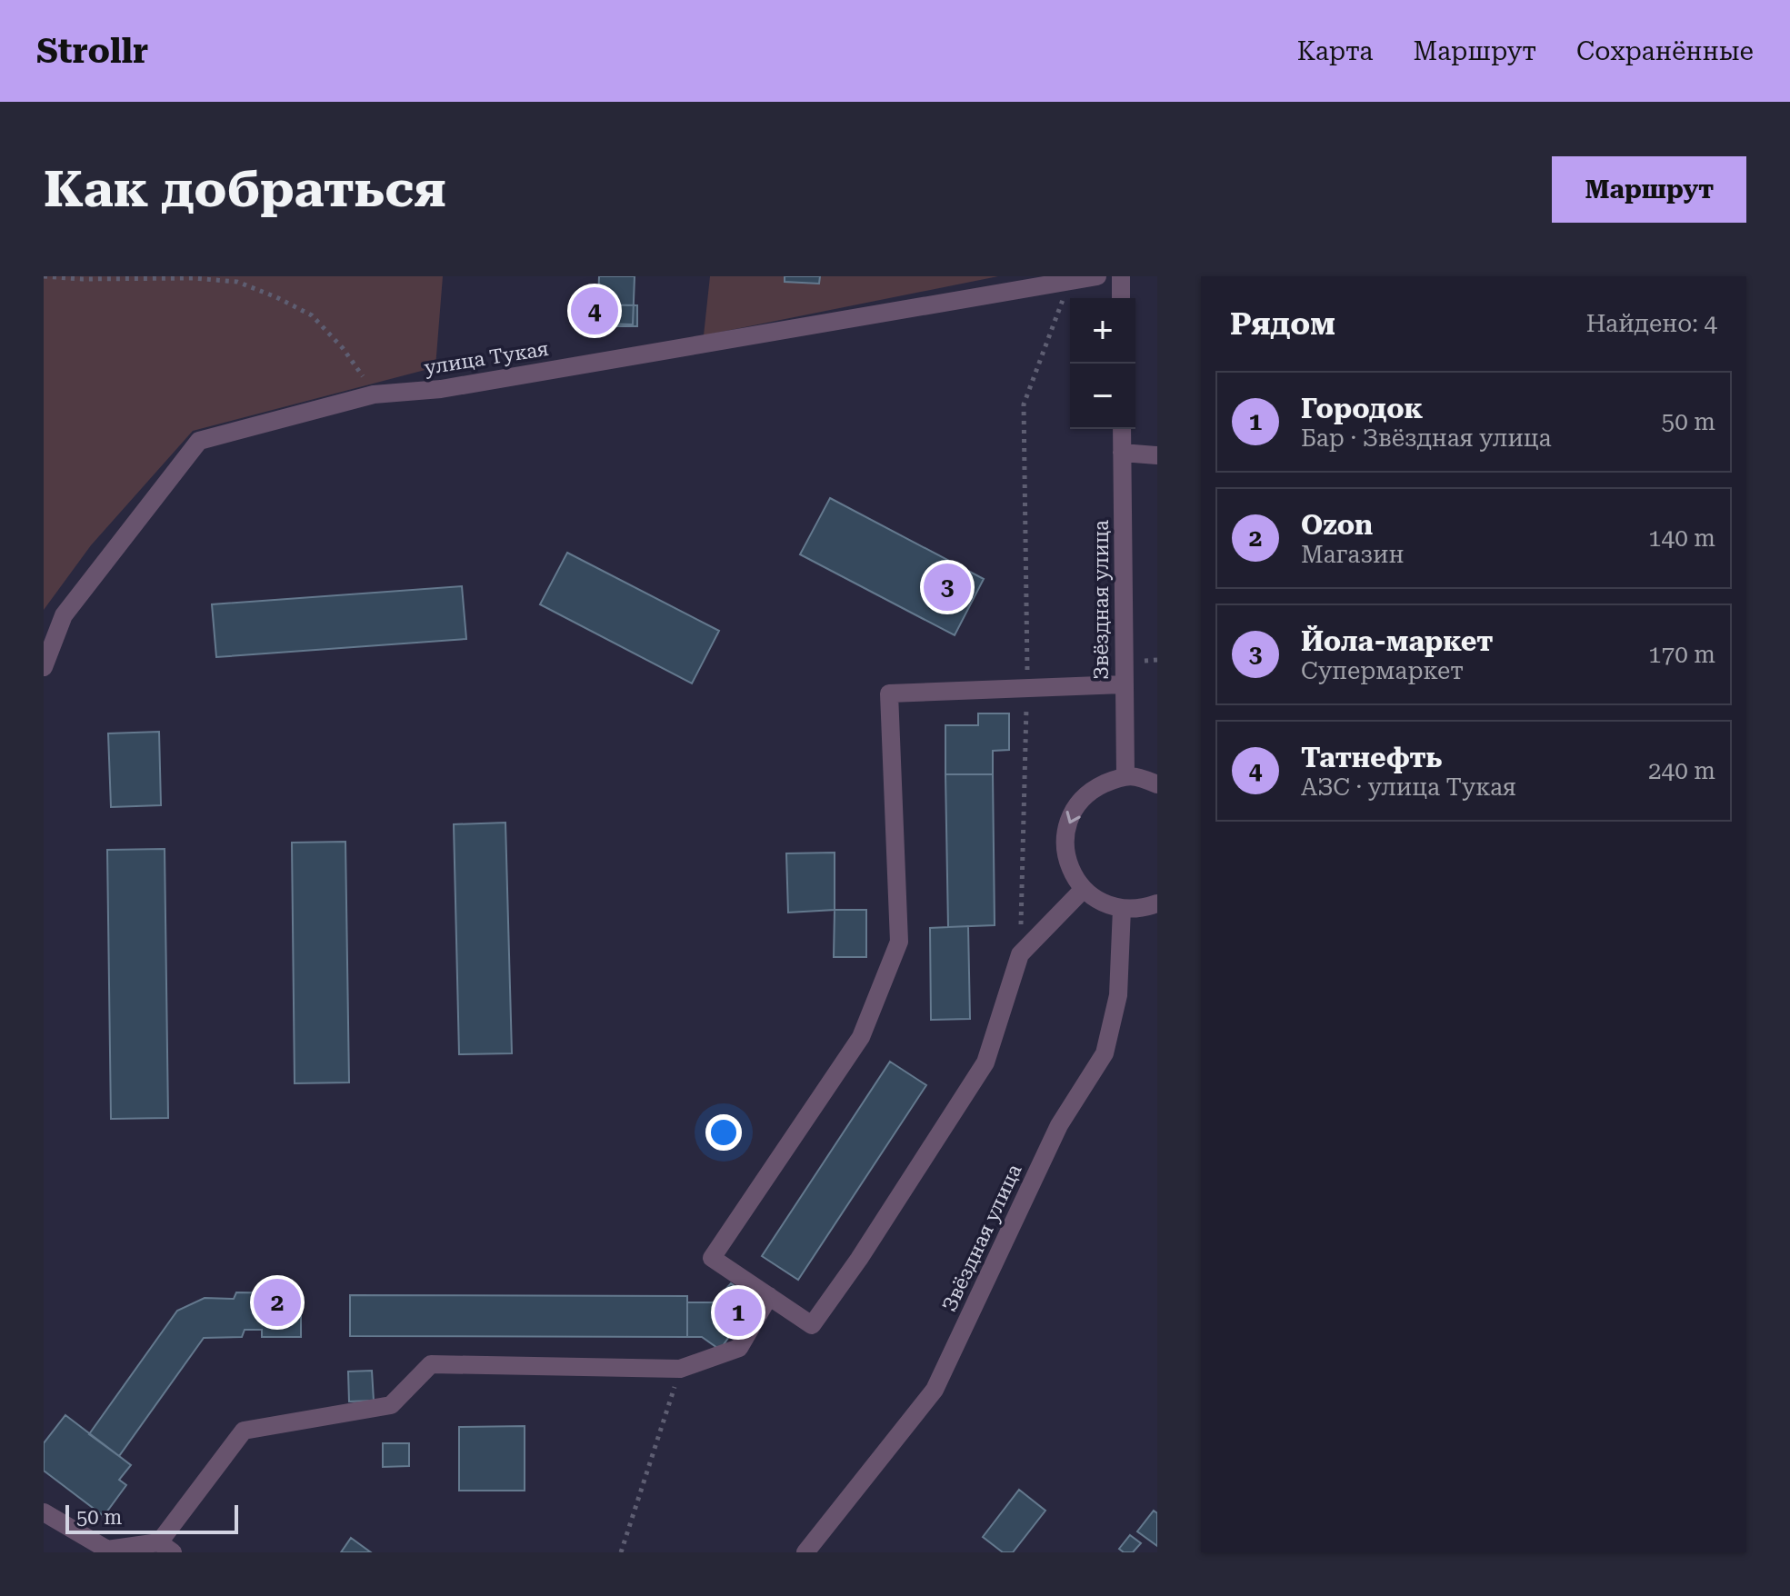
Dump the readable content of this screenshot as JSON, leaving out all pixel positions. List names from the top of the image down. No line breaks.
{"streets":{"street":["улица Тукая","Звёздная улица"]},"scale_bar":"50 m","page":{"header":"Strollr","nav":["Карта","Маршрут","Сохранённые"],"buttons":"Маршрут","title":"Как добраться","heading":["Рядом","Найдено: 4"],"pins":["4","3","2","1"],"map_buttons":["+","−"],"list":[{"mark":"1","name":"Городок","note":"Бар · Звёздная улица","value":"50 m"},{"mark":"2","name":"Ozon","note":"Магазин","value":"140 m"},{"mark":"3","name":"Йола-маркет","note":"Супермаркет","value":"170 m"},{"mark":"4","name":"Татнефть","note":"АЗС · улица Тукая","value":"240 m"}],"scale":"50 m"}}
